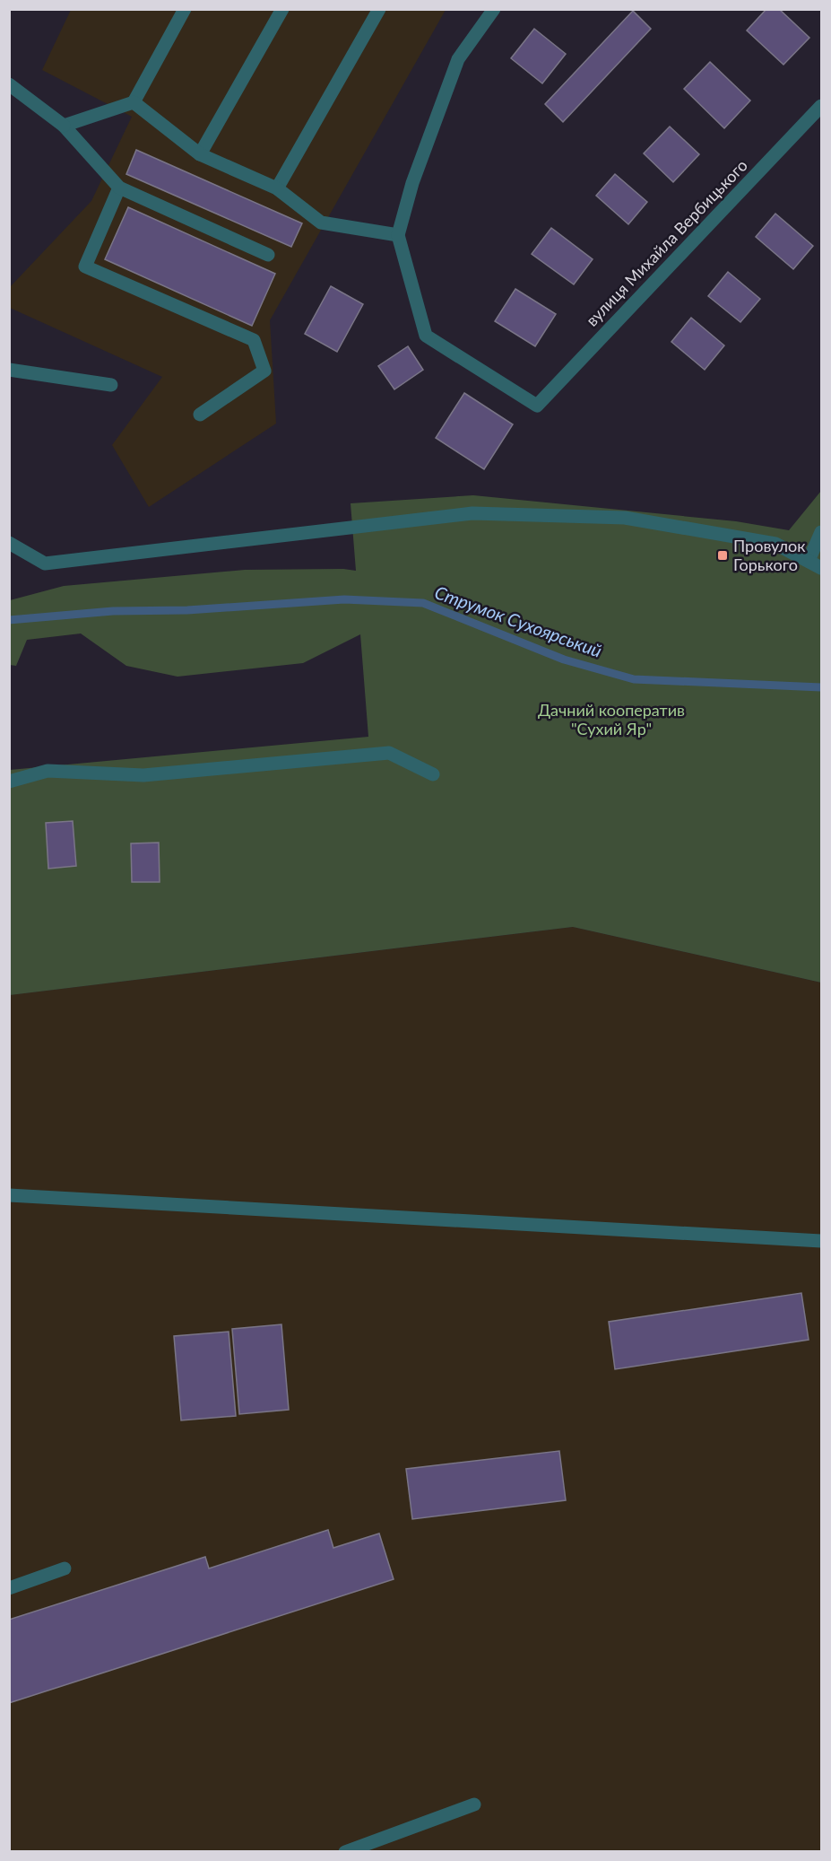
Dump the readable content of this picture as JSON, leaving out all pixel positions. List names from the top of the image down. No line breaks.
{"streets":{"street":["вулиця Михайла Вербицького"]},"water":["Струмок Сухоярський"],"parks":["Дачний кооператив \"Сухий Яр\""],"places":{"transit":["Провулок Горького"]}}
